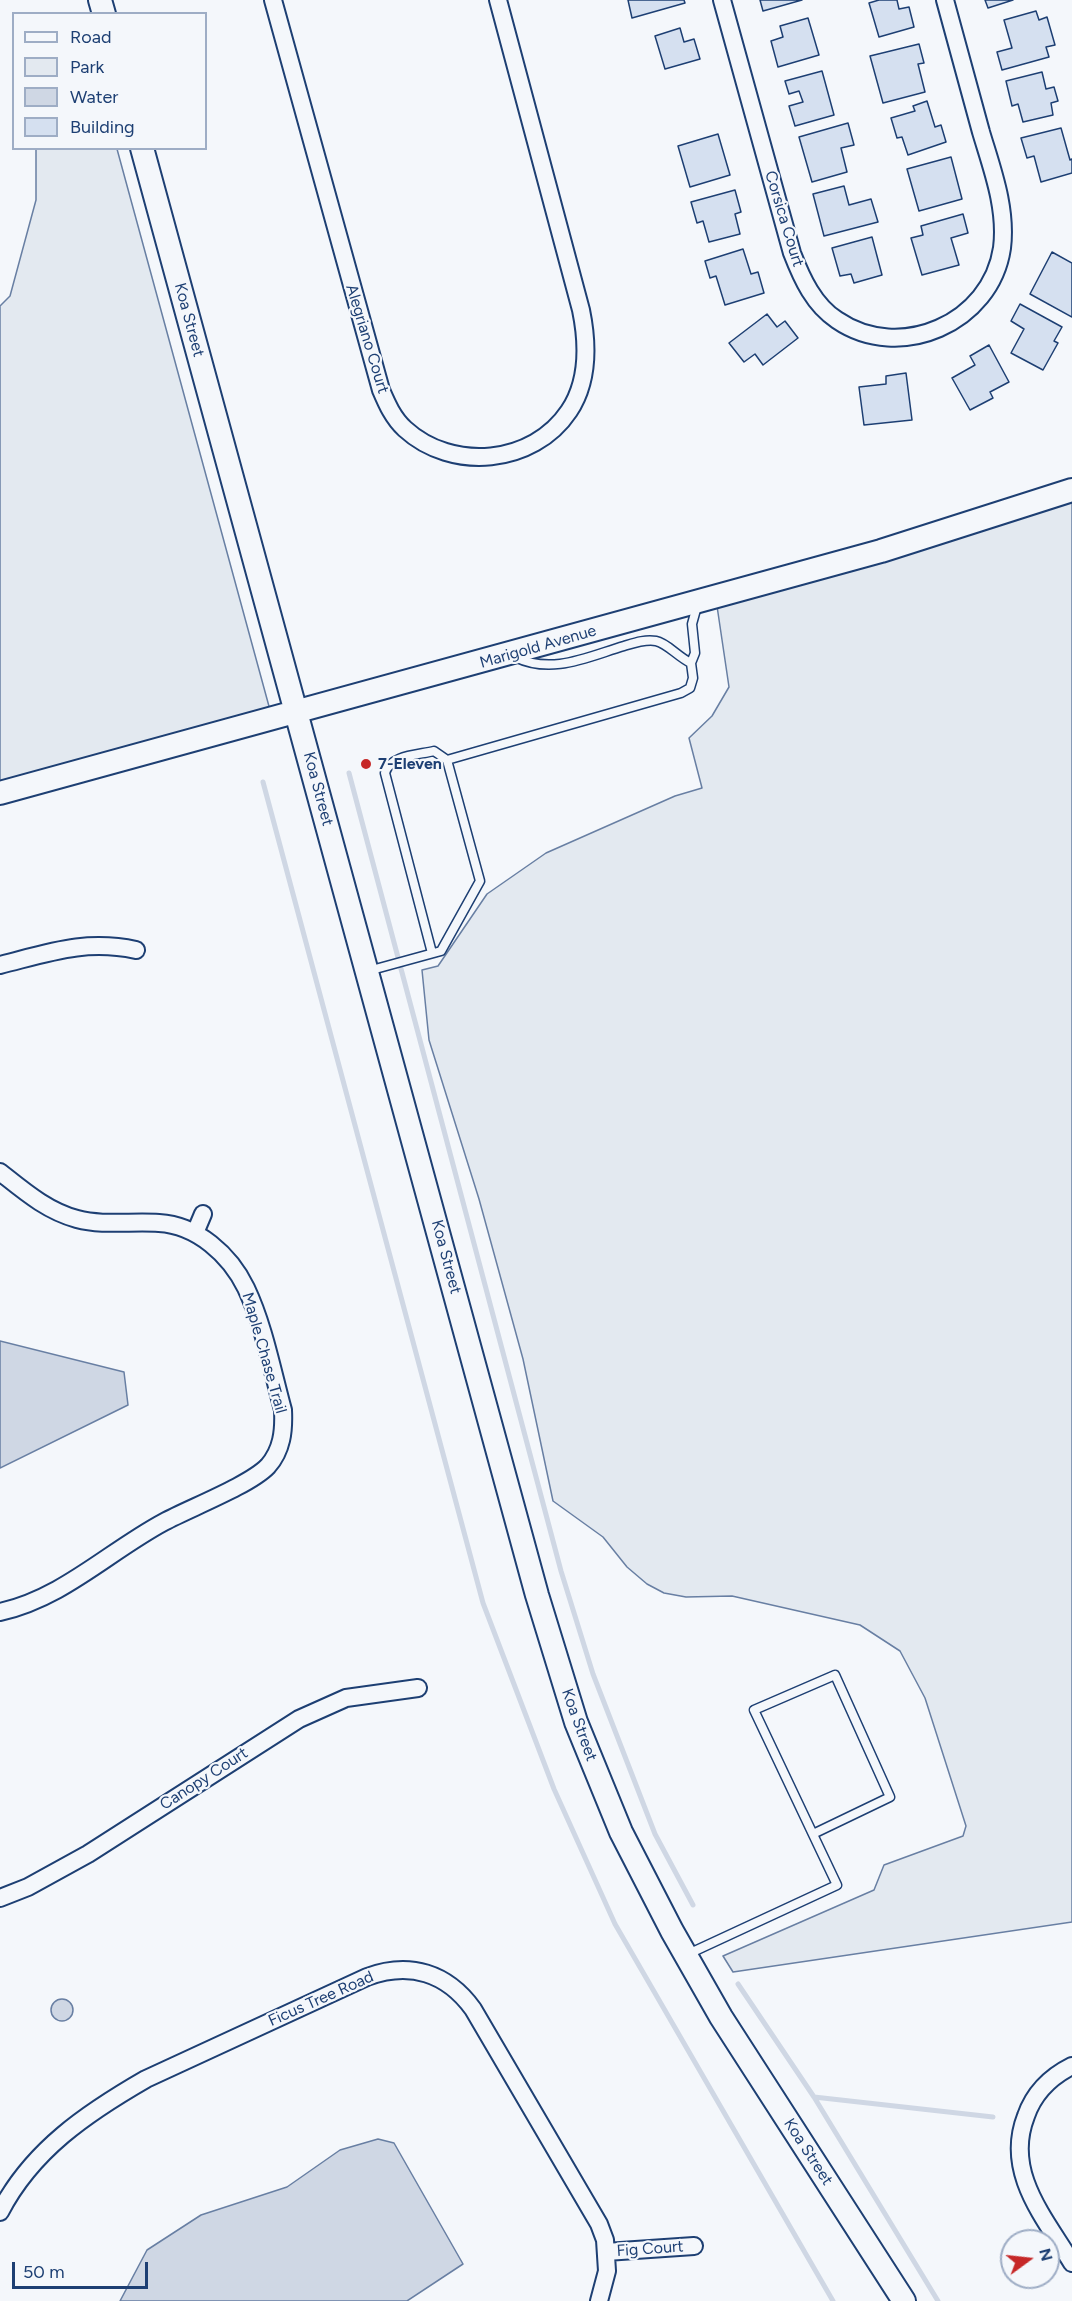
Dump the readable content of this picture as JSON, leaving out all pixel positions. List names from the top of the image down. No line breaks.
{"streets":{"main road":["Koa Street","Marigold Avenue"],"street":["Corsica Court","Alegriano Court","Maple Chase Trail","Canopy Court","Ficus Tree Road","Fig Court"]},"crossings":[["Koa Street","Marigold Avenue"],["Ficus Tree Road","Fig Court"]],"places":["7-Eleven"],"legend":["Road","Park","Water","Building"],"scale_bar":"50 m","north":"right"}
